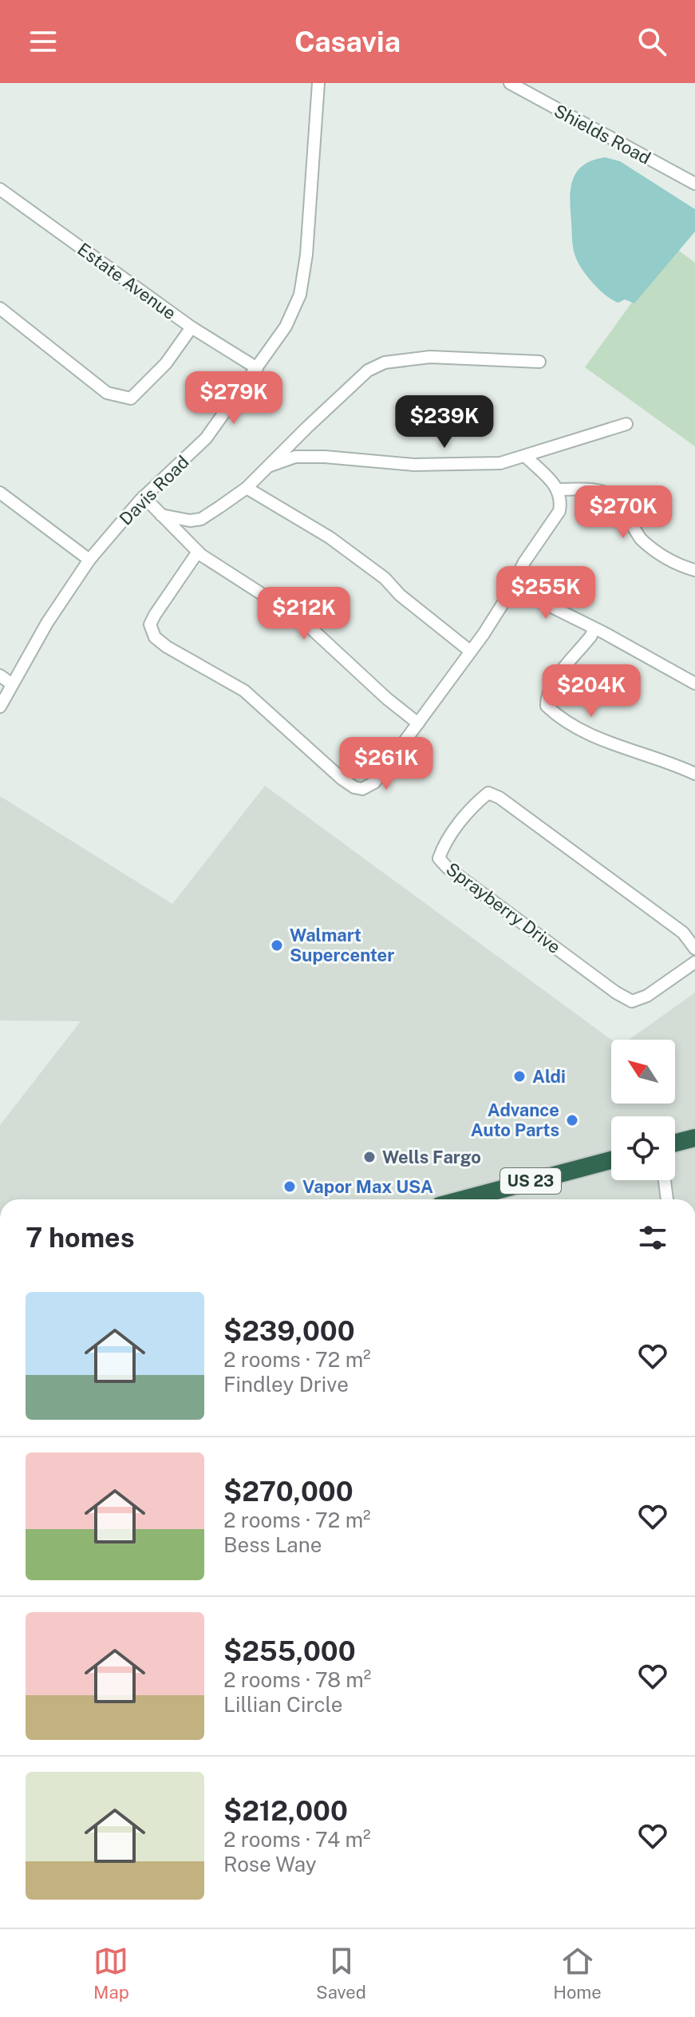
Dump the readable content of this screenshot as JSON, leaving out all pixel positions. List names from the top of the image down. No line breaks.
{"streets":{"highway":["US 23"],"street":["Shields Road","Estate Avenue","Davis Road","Sprayberry Drive"]},"crossings":[["Estate Avenue","Davis Road"]],"places":["Walmart Supercenter","Aldi","Advance Auto Parts","Wells Fargo","Vapor Max USA"],"north":"top left","page":{"header":"Casavia","price":["$279K","$239K","$270K","$255K","$212K","$204K","$261K"],"heading":"7 homes","list":[{"name":"$239,000","note":"2 rooms · 72 m² · Findley Drive"},{"name":"$270,000","note":"2 rooms · 72 m² · Bess Lane"},{"name":"$255,000","note":"2 rooms · 78 m² · Lillian Circle"},{"name":"$212,000","note":"2 rooms · 74 m² · Rose Way"}],"tabs":["Map","Saved","Home"]}}
